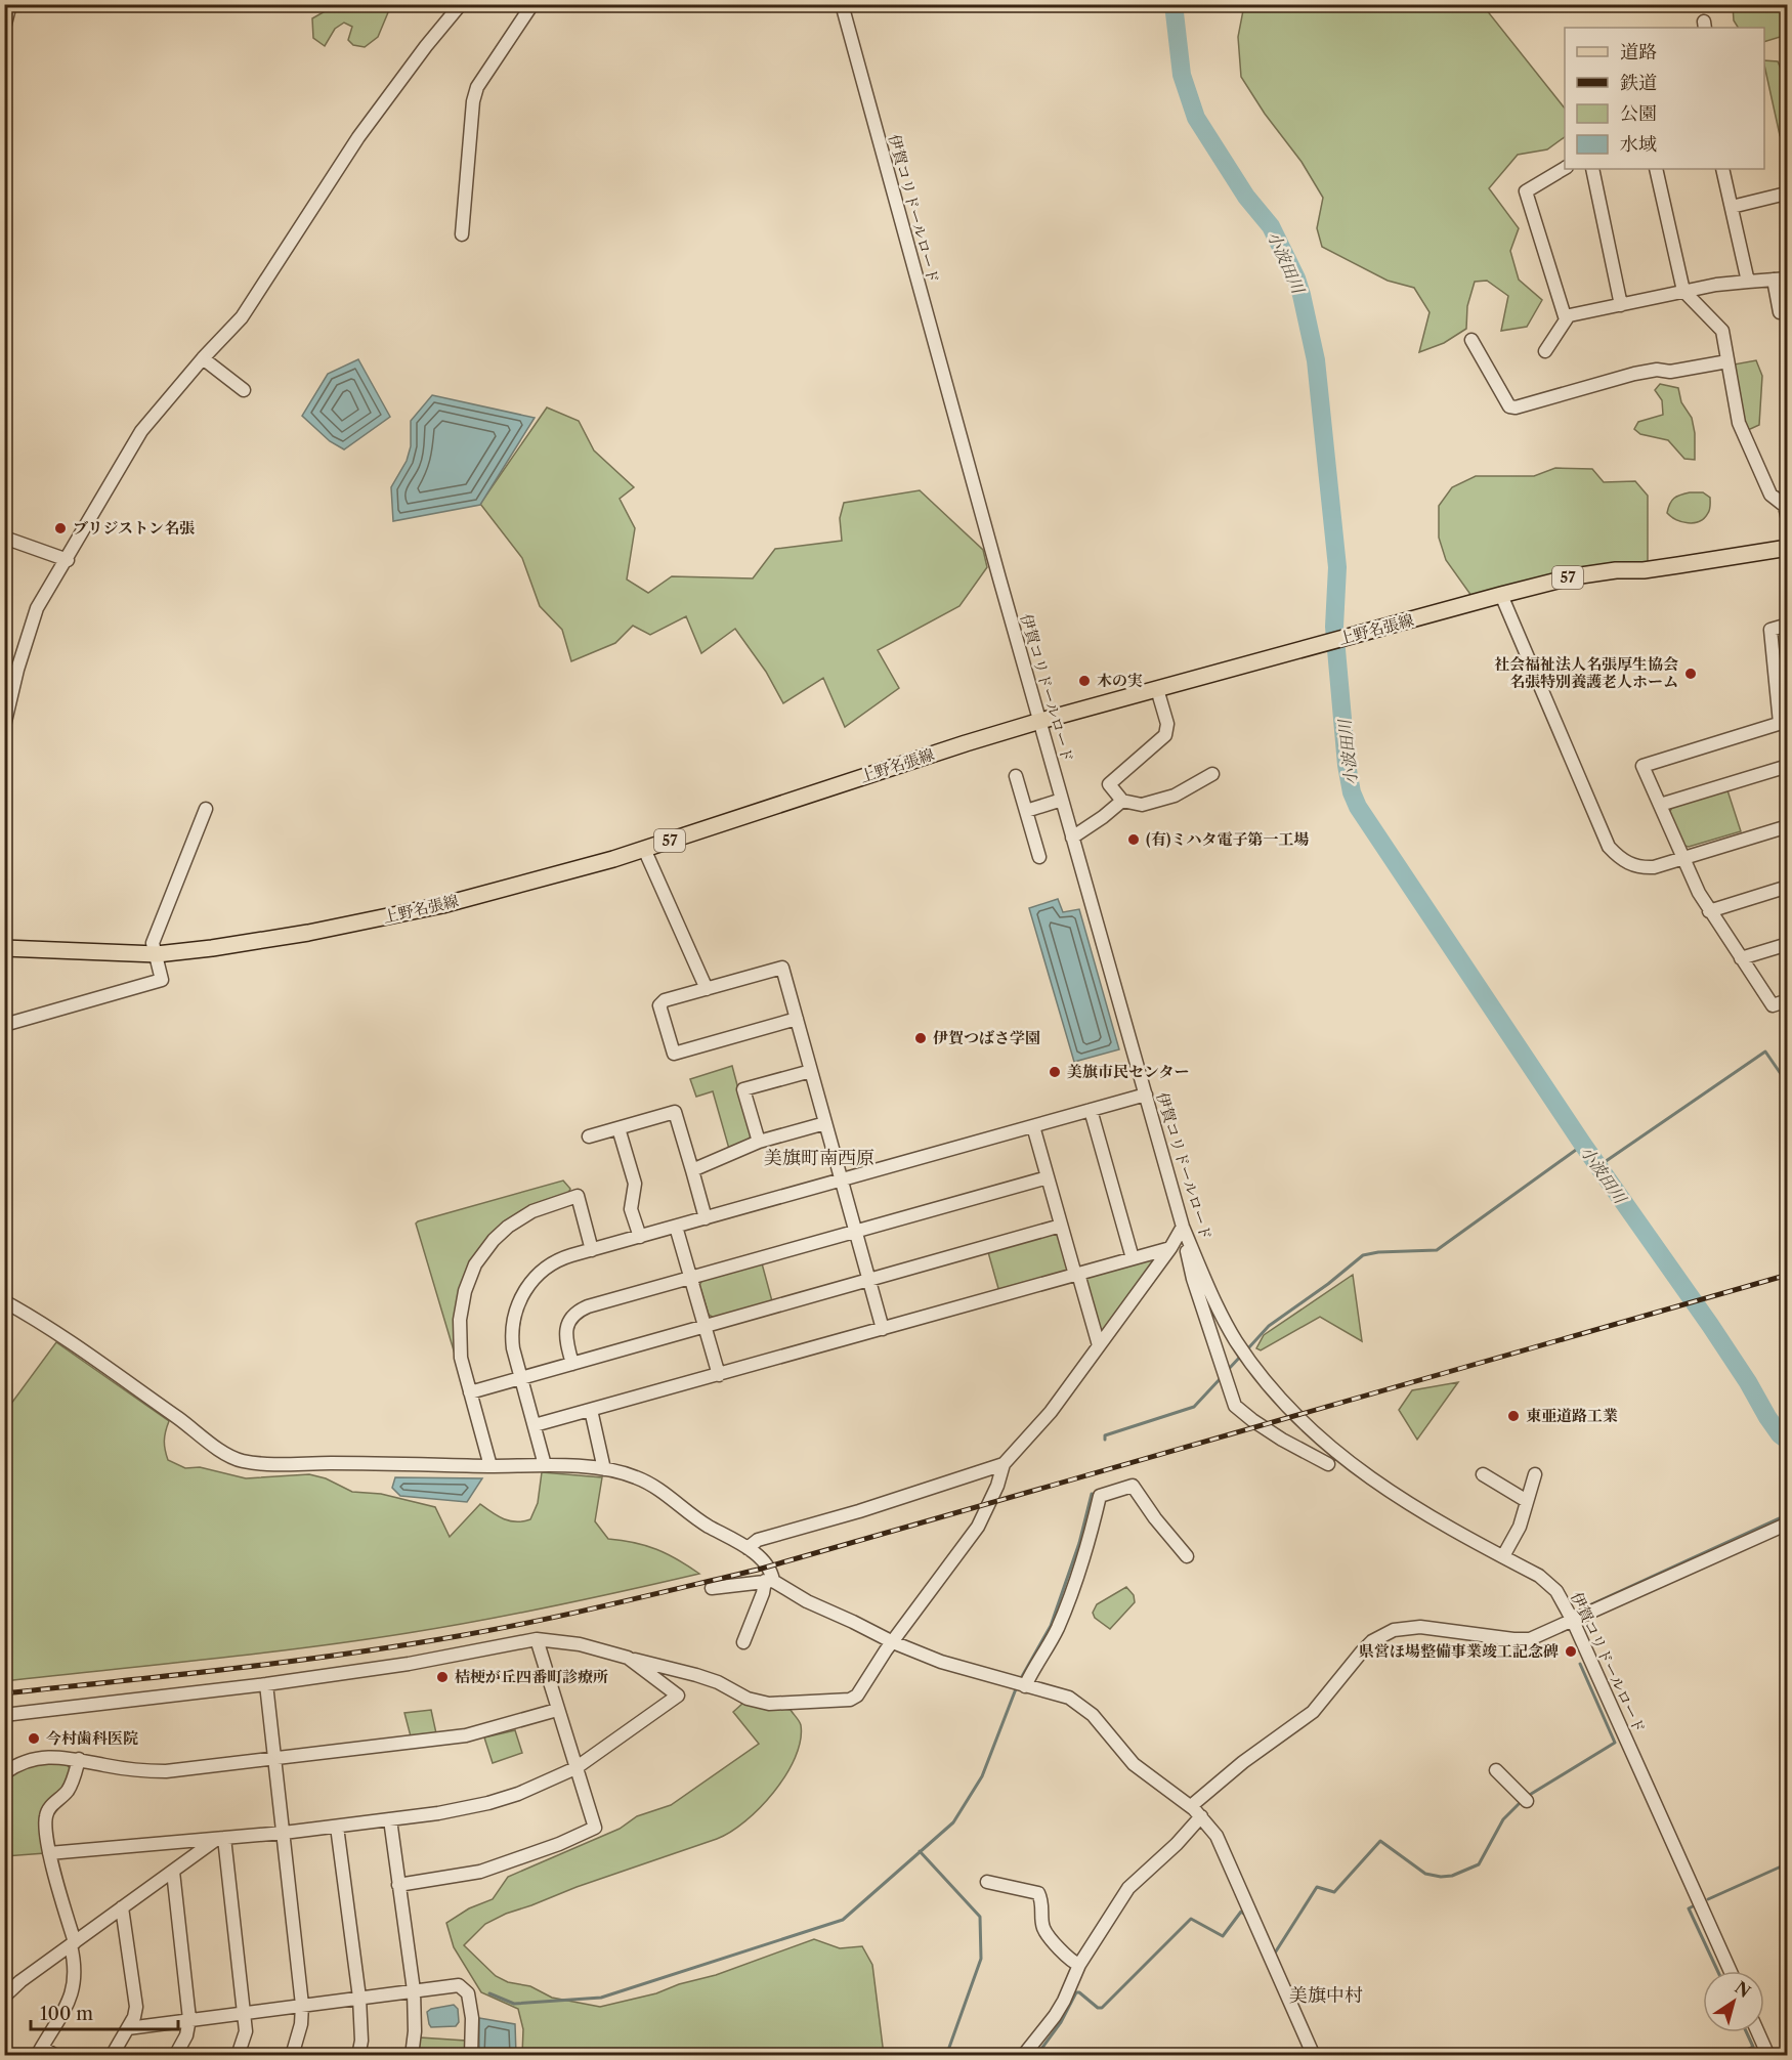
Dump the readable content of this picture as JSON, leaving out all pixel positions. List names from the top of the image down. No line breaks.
{"streets":{"main road":["57","上野名張線"],"street":["伊賀コリドールロード"]},"crossings":[["伊賀コリドールロード","上野名張線"]],"districts":["美旗町南西原","美旗中村"],"water":["小波田川"],"places":["ブリジストン名張","社会福祉法人名張厚生協会 名張特別養護老人ホーム","木の実","(有)ミハタ電子第一工場","伊賀つばさ学園","美旗市民センター","東亜道路工業","県営ほ場整備事業竣工記念碑","桔梗が丘四番町診療所","今村歯科医院"],"legend":["道路","鉄道","公園","水域"],"scale_bar":"100 m","north":"top right"}
